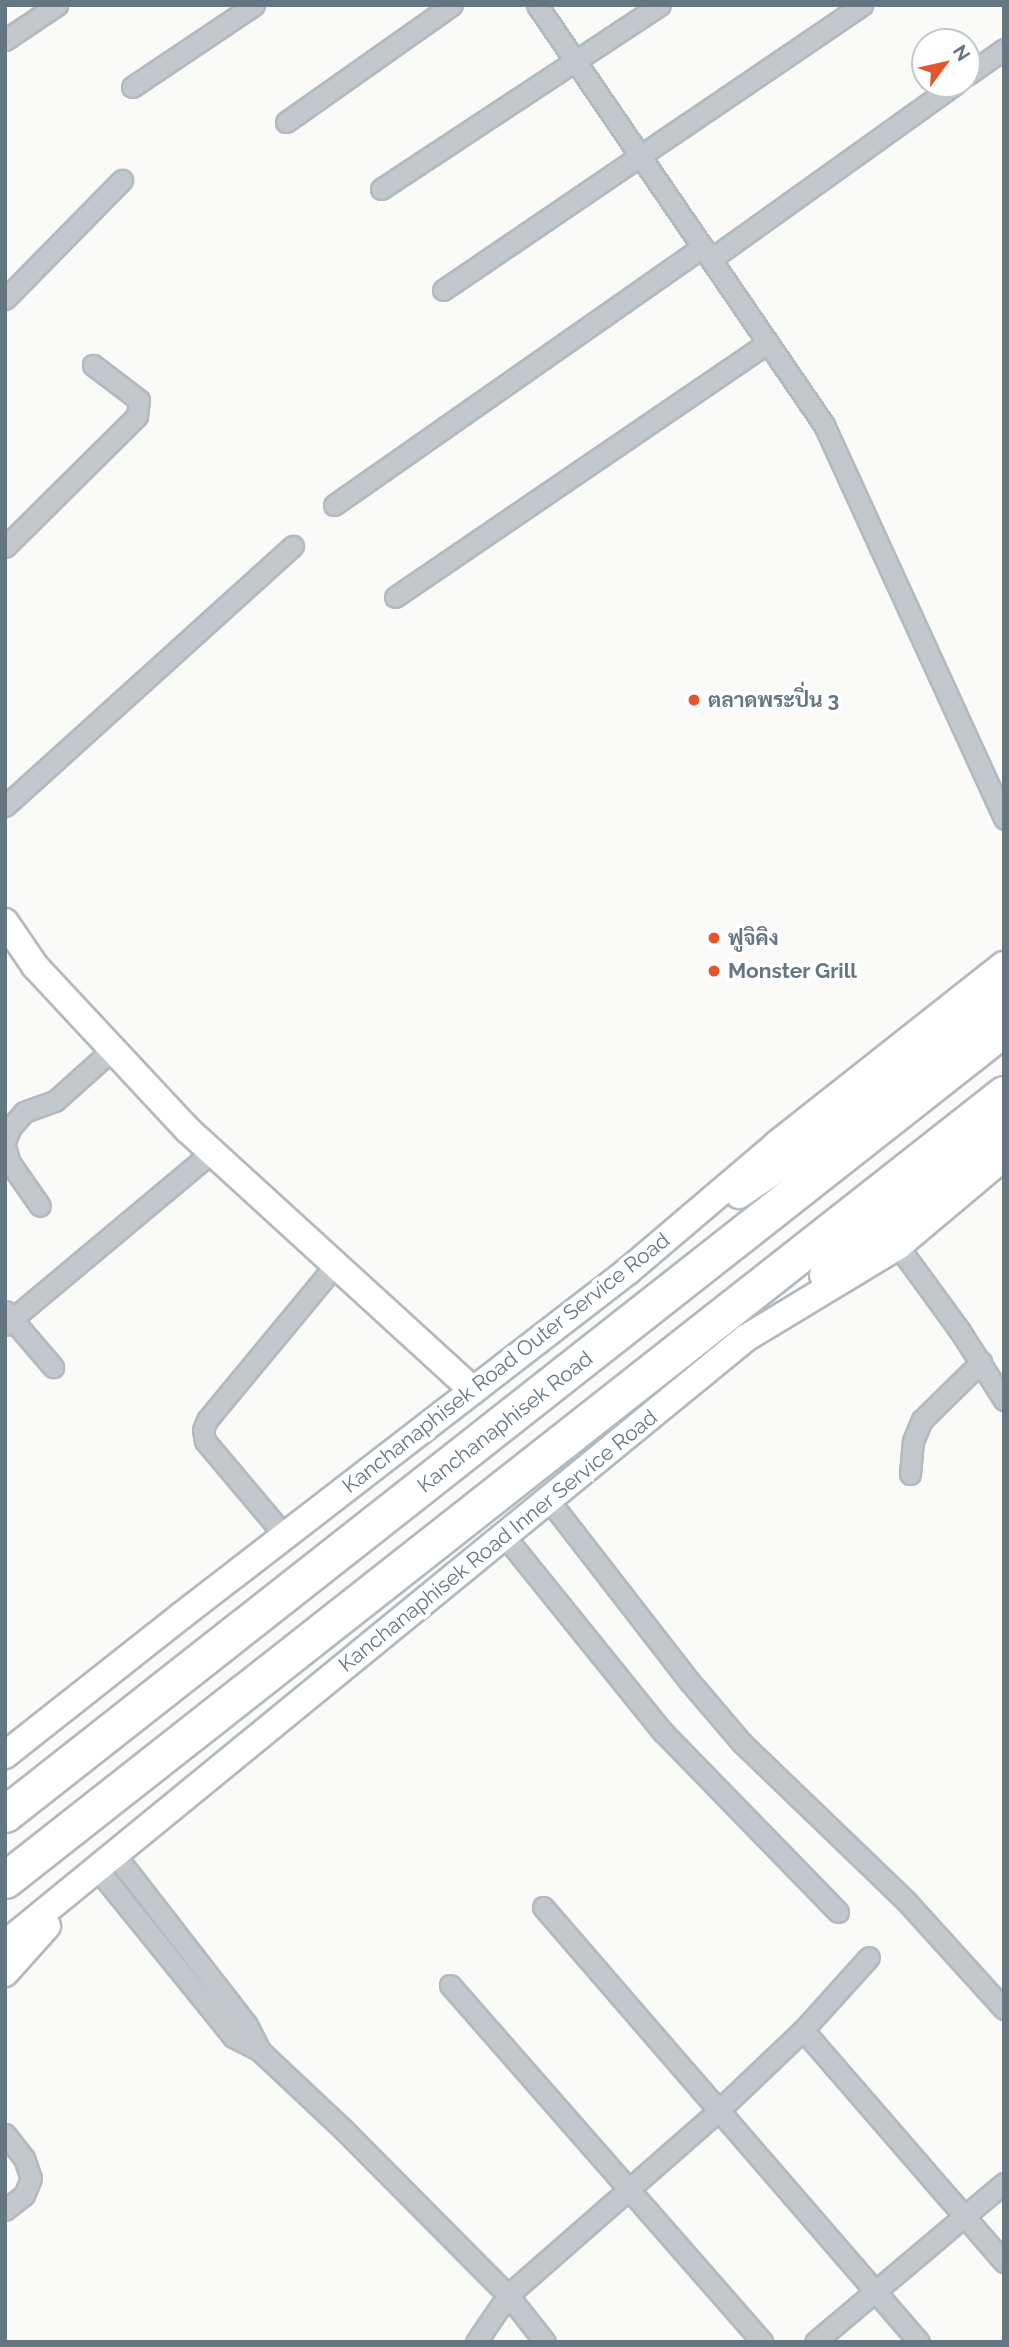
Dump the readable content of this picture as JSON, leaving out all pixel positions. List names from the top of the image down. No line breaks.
{"streets":{"highway":["Kanchanaphisek Road"],"main road":["Kanchanaphisek Road Outer Service Road","Kanchanaphisek Road Inner Service Road"]},"places":["ตลาดพระปิ่น 3","ฟูจิคิง","Monster Grill"],"north":"top right"}
